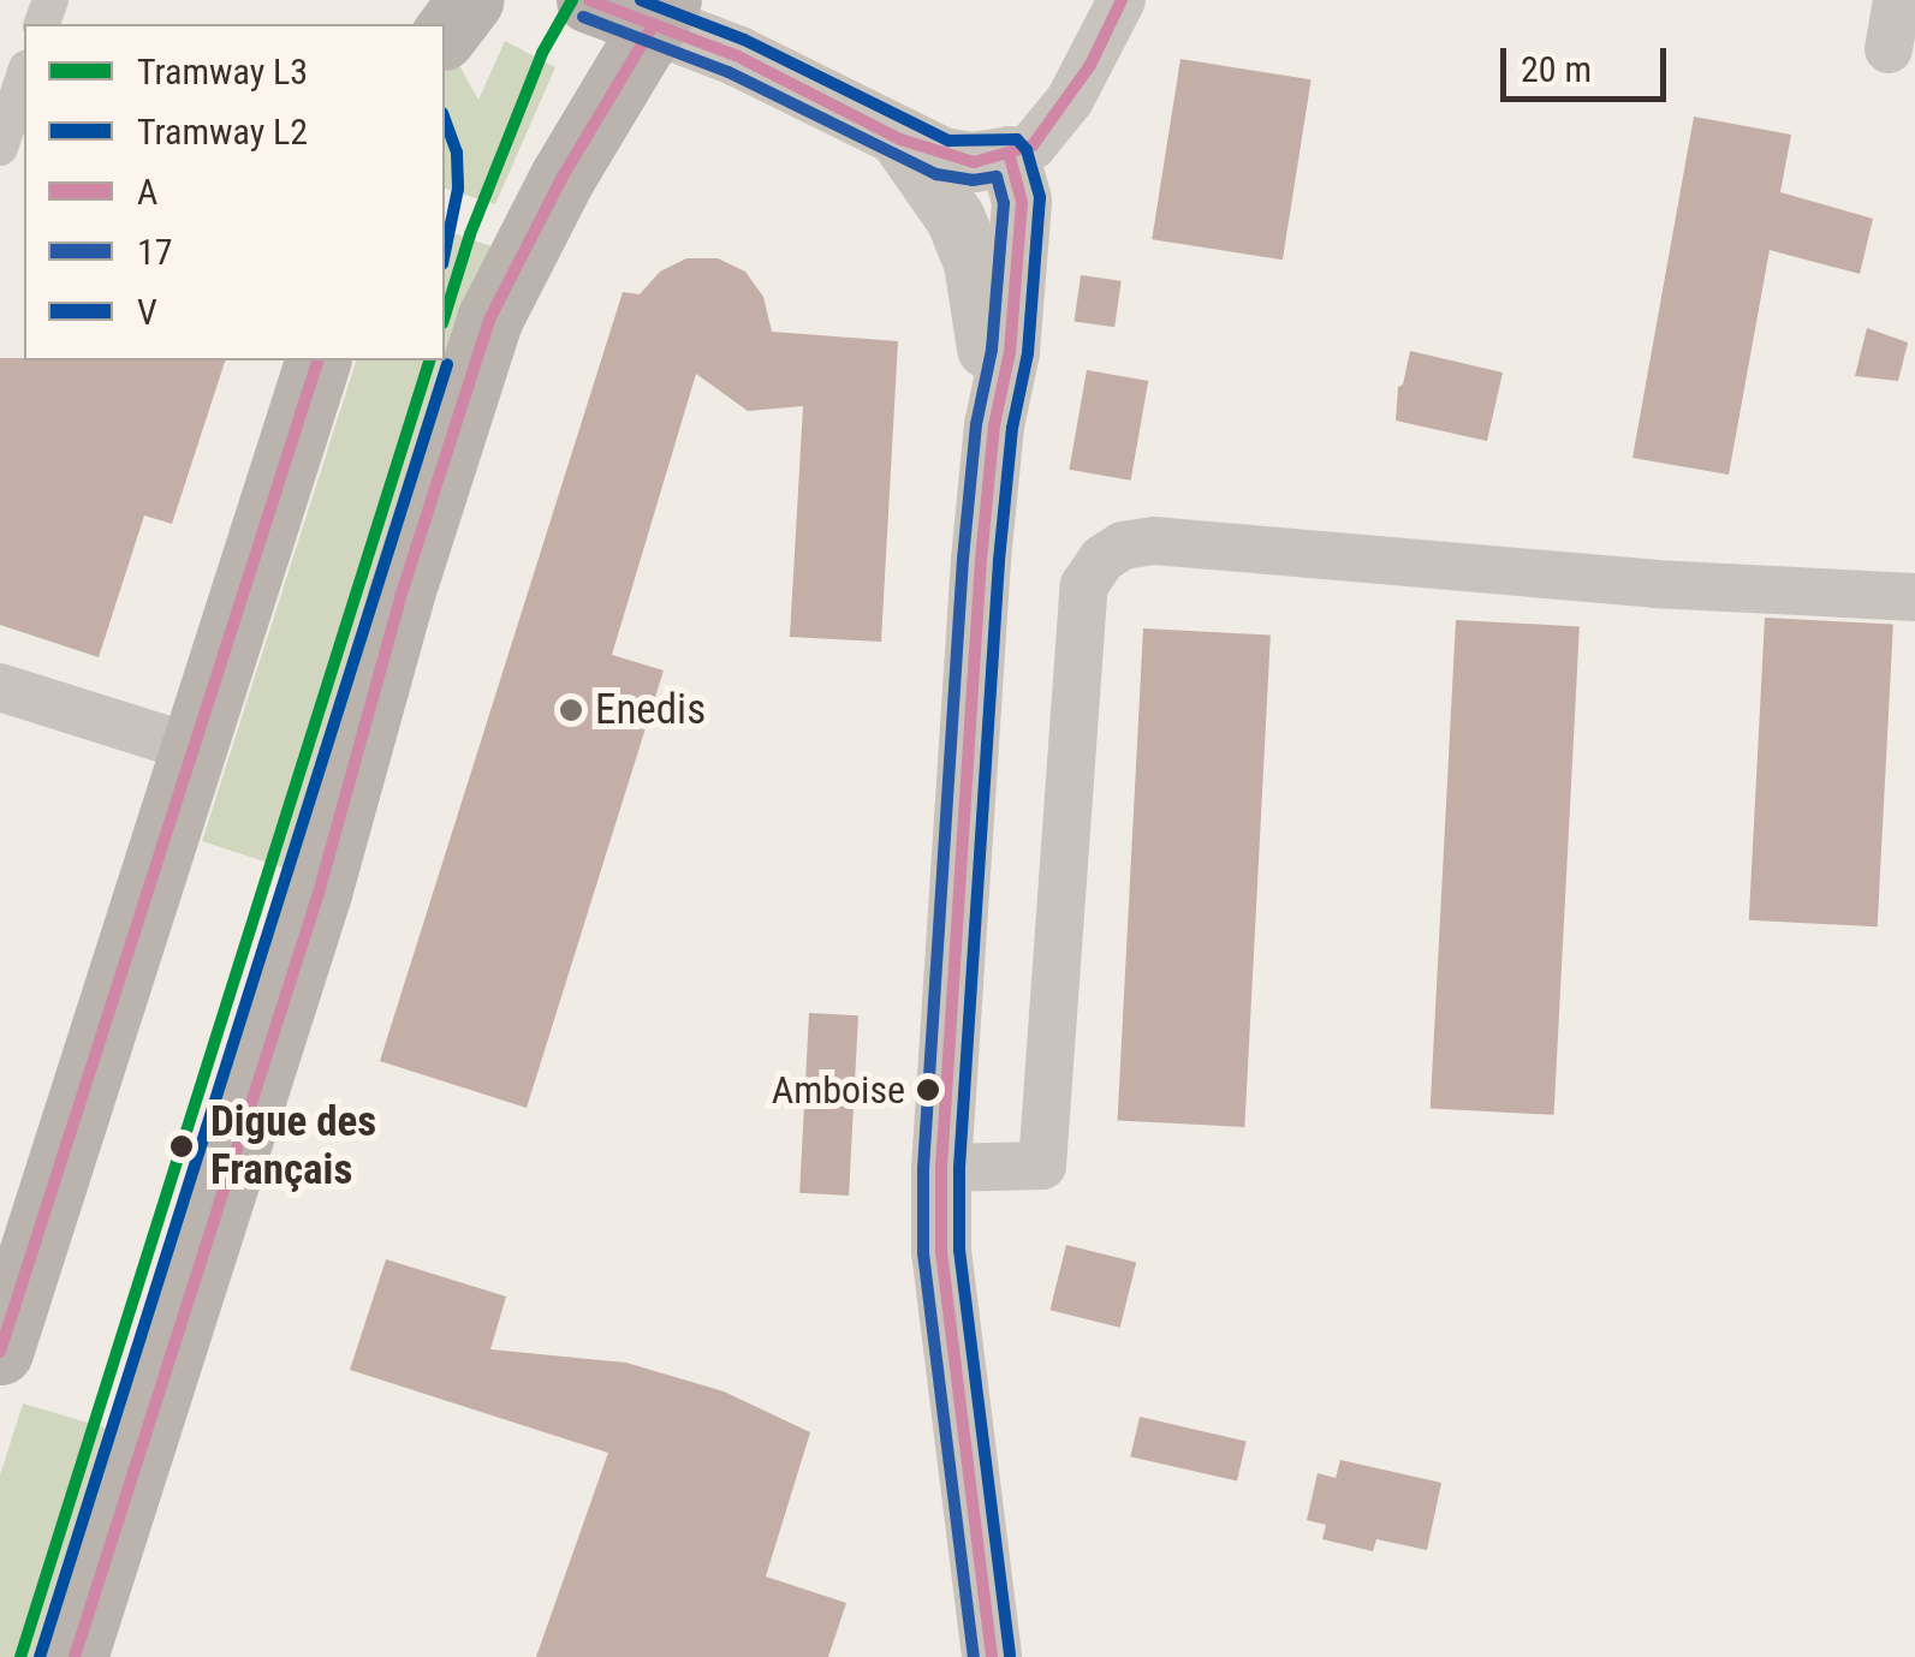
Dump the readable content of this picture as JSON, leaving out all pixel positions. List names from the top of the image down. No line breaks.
{"places":["Enedis","Amboise","Digue des Français"],"lines":["tram line L3","transit line A","transit line V","transit line 17","tram line L2"],"legend":["Tramway L3","Tramway L2","A","17","V"],"scale_bar":"20 m"}
